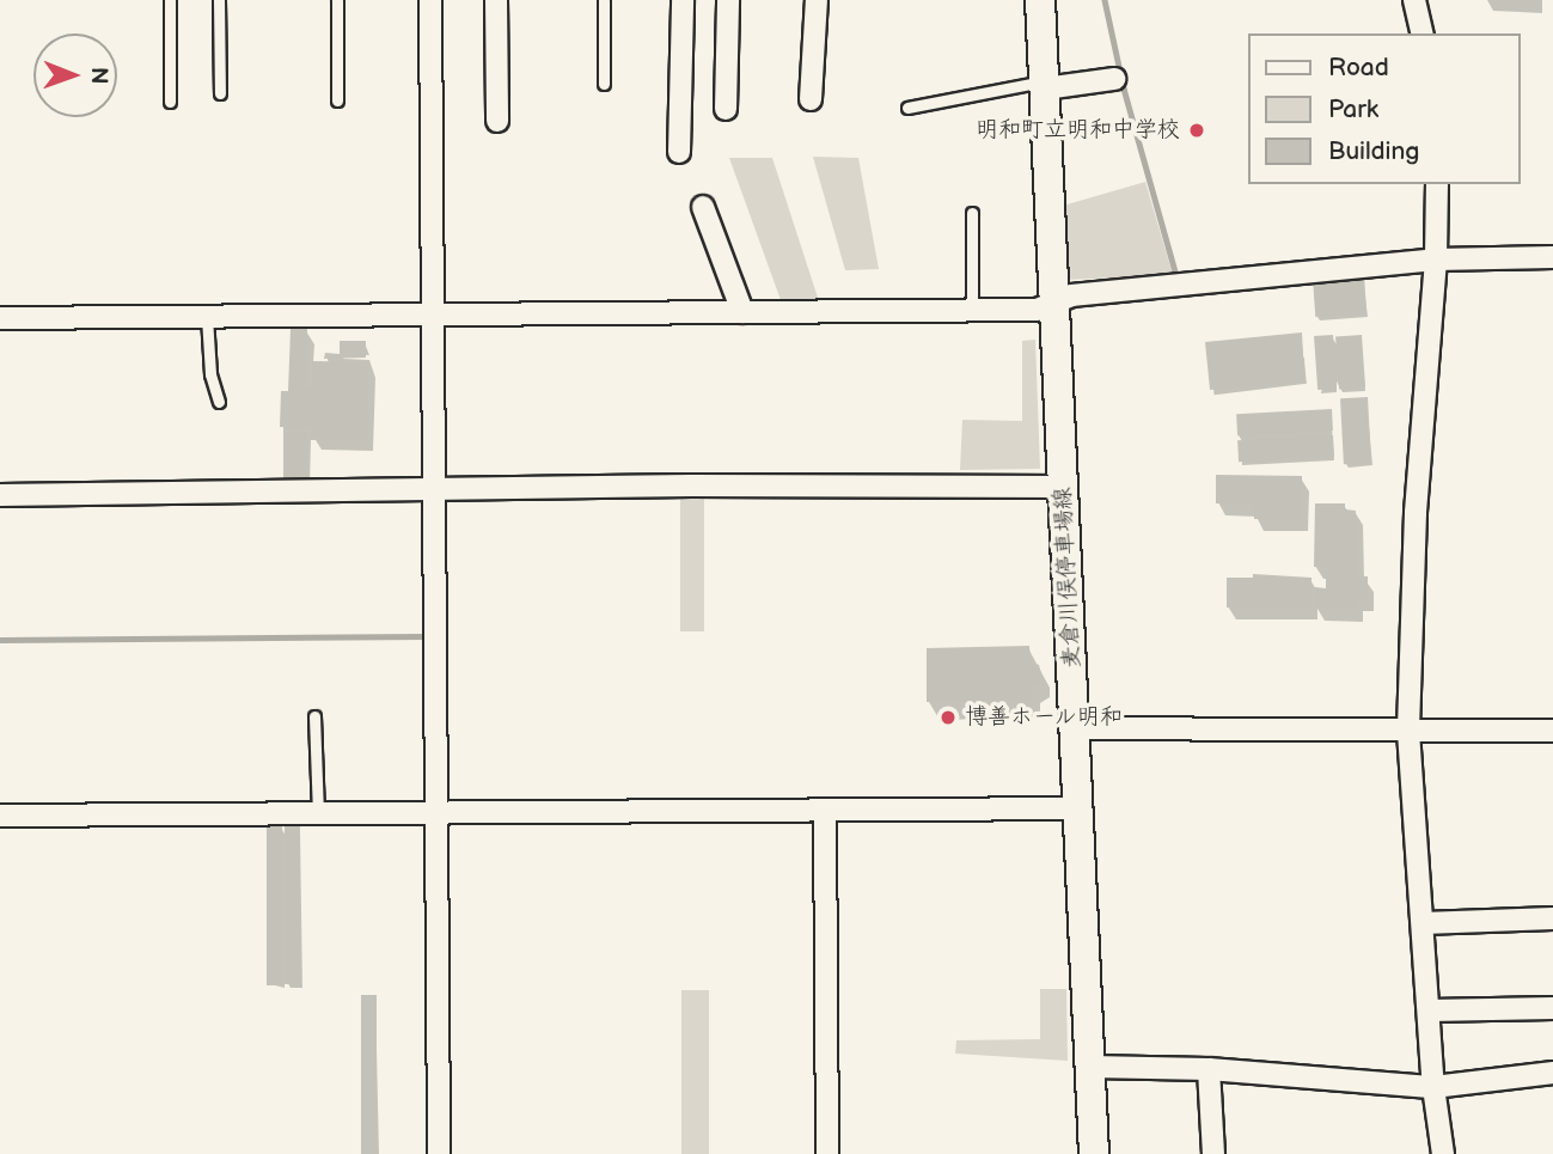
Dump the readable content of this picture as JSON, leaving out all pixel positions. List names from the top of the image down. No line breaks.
{"streets":{"main road":["麦倉川俣停車場線"]},"places":["明和町立明和中学校","博善ホール明和"],"legend":["Road","Park","Building"],"north":"right"}
